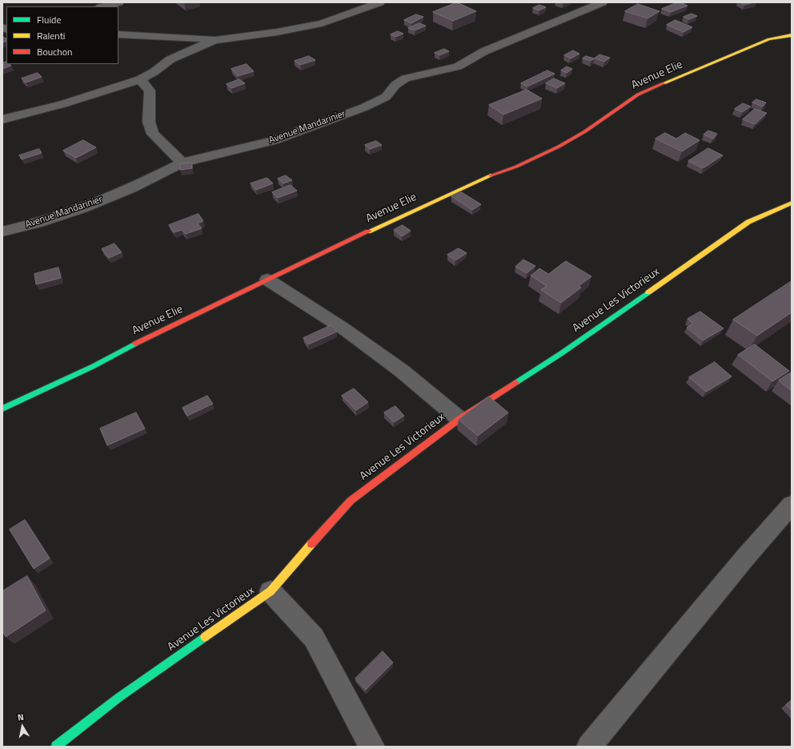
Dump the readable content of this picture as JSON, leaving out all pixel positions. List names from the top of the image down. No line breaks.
{"streets":{"street":["Avenue Elie","Avenue Mandarinier","Avenue Les Victorieux"]},"legend":["Fluide","Ralenti","Bouchon"],"north":"top"}
